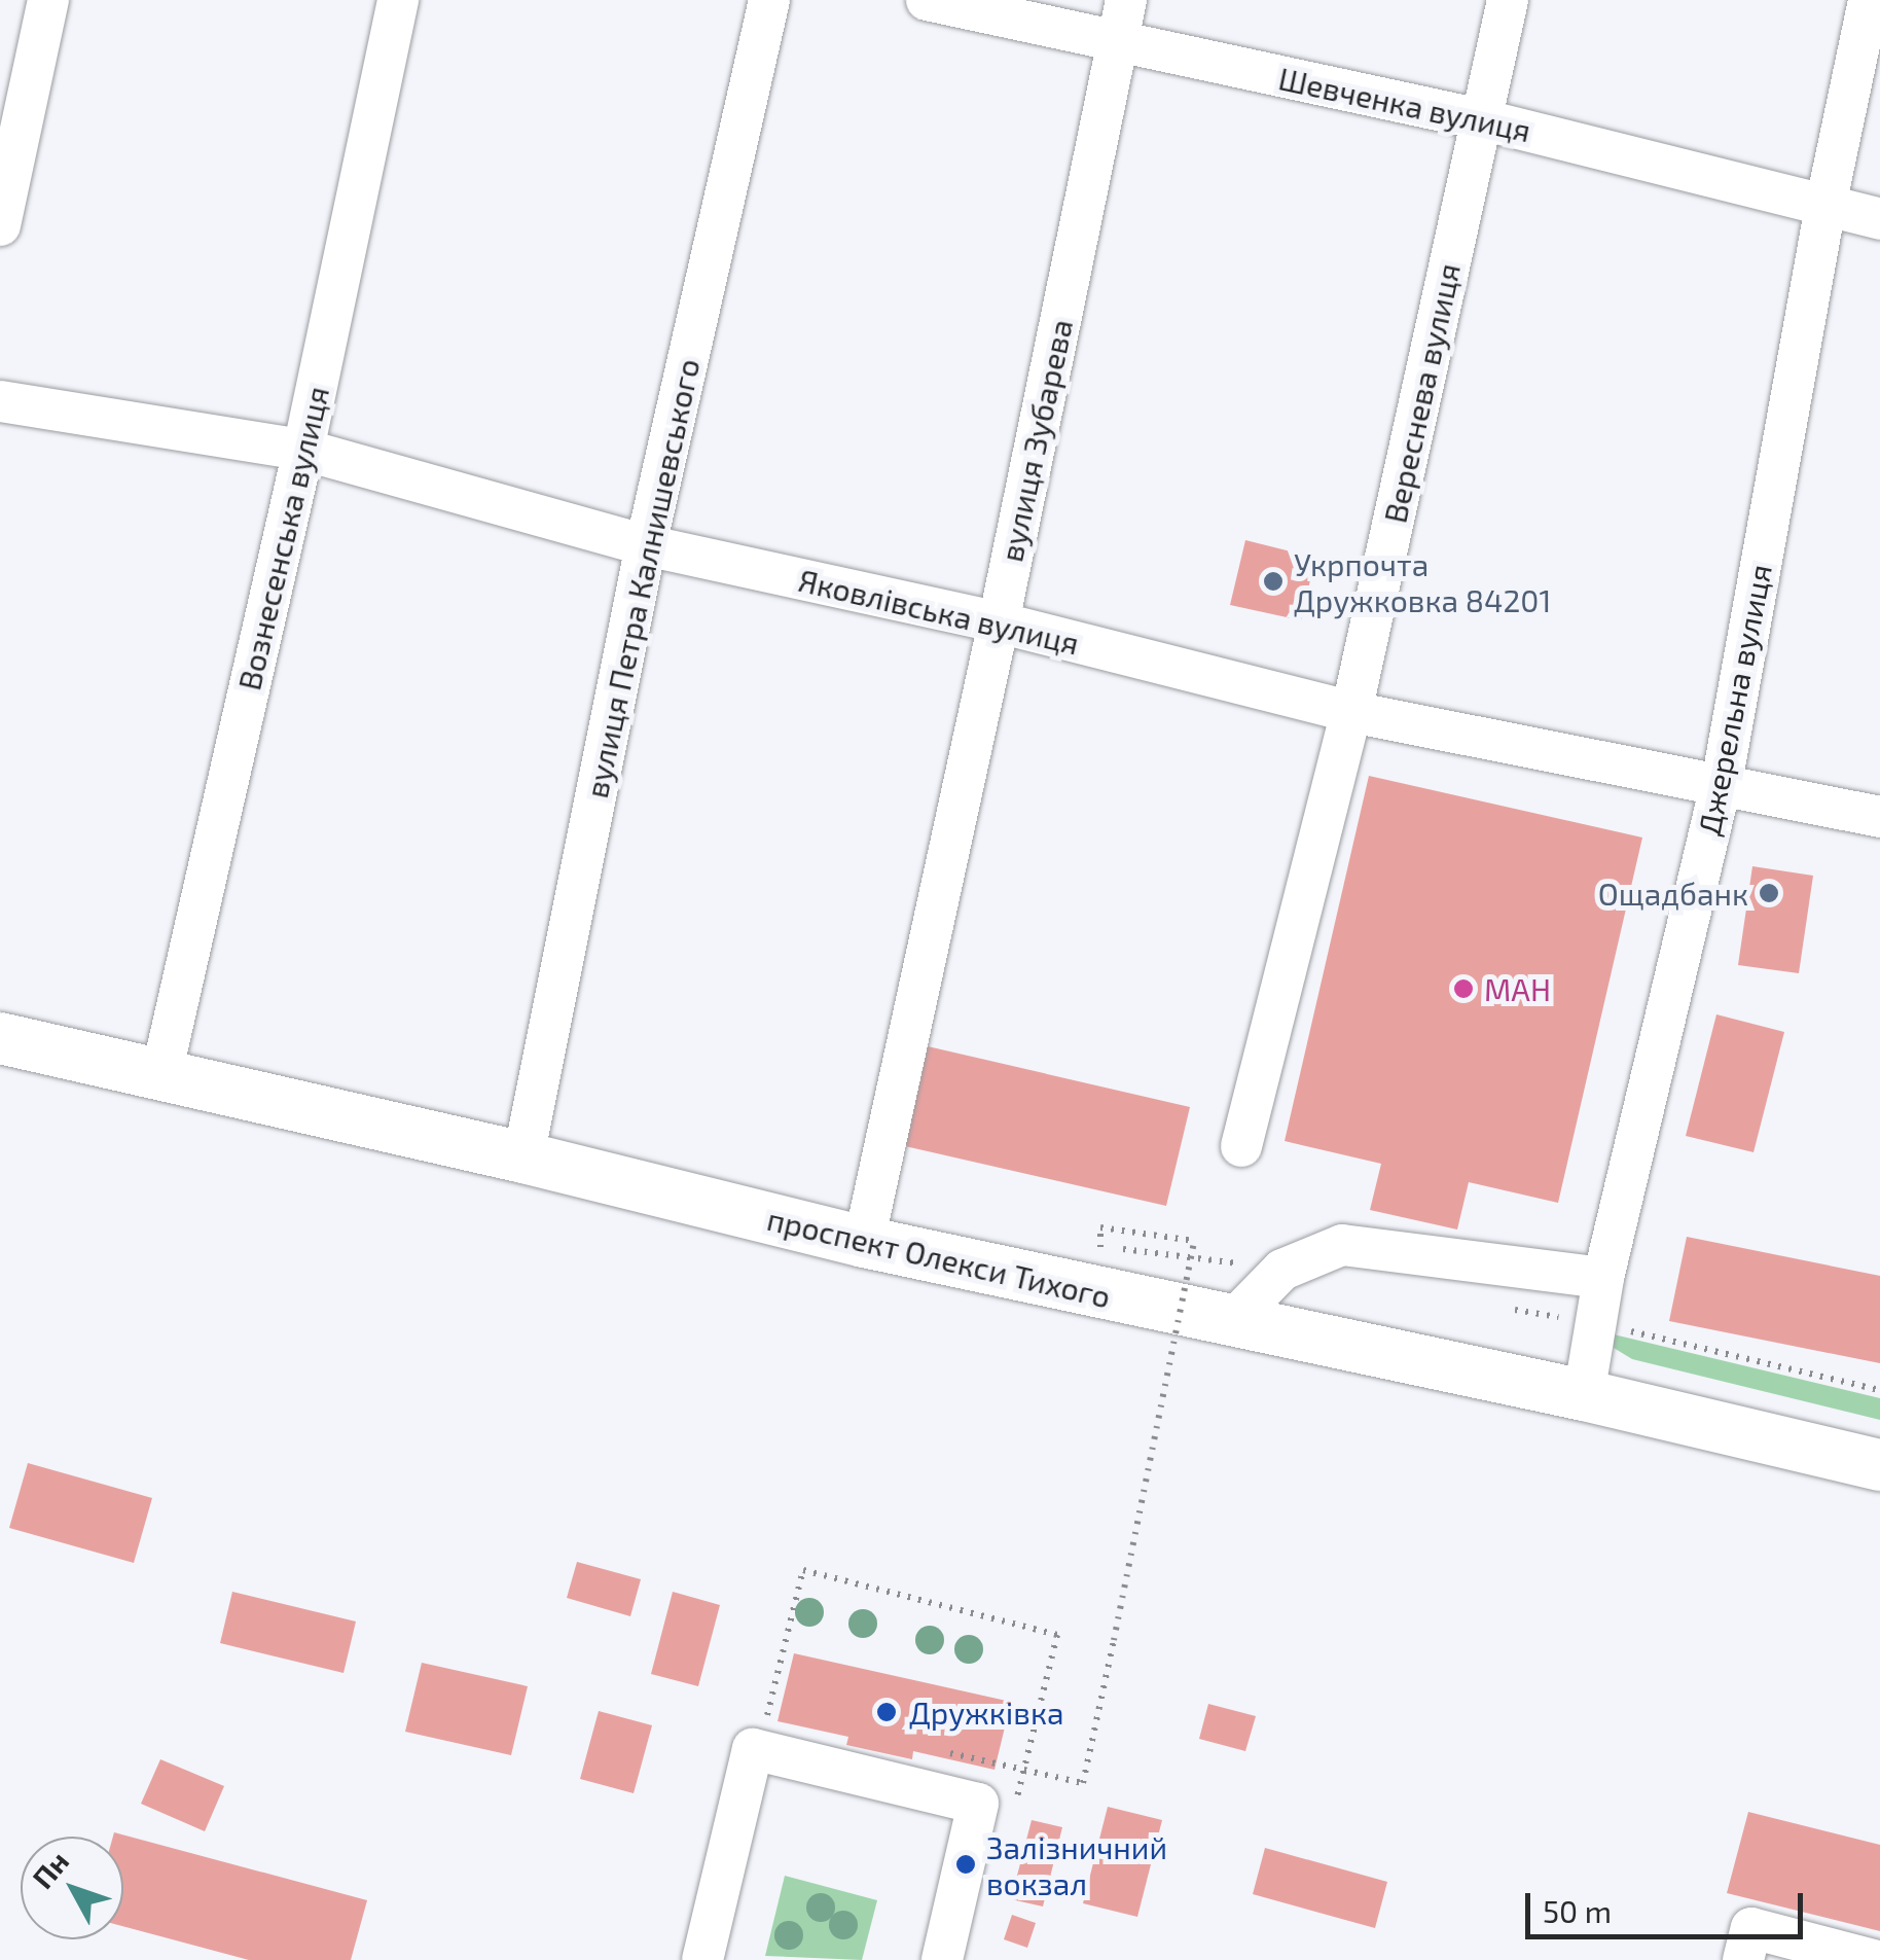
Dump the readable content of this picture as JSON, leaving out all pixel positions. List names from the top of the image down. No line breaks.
{"streets":{"main road":["проспект Олекси Тихого"],"street":["Шевченка вулиця","Вереснева вулиця","вулиця Зубарева","Вознесенська вулиця","вулиця Петра Калнишевського","Яковлівська вулиця","Джерельна вулиця"]},"crossings":[["Шевченка вулиця","Вереснева вулиця"],["Шевченка вулиця","вулиця Зубарева"],["Шевченка вулиця","Джерельна вулиця"],["Вереснева вулиця","Яковлівська вулиця"],["вулиця Зубарева","Яковлівська вулиця"],["вулиця Зубарева","проспект Олекси Тихого"],["Вознесенська вулиця","Яковлівська вулиця"],["Вознесенська вулиця","проспект Олекси Тихого"],["вулиця Петра Калнишевського","Яковлівська вулиця"],["вулиця Петра Калнишевського","проспект Олекси Тихого"],["Яковлівська вулиця","Джерельна вулиця"],["Джерельна вулиця","проспект Олекси Тихого"]],"places":["Укрпочта Дружковка 84201","Ощадбанк","МАН","Дружківка","Залізничний вокзал"],"scale_bar":"50 m","north":"top left"}
